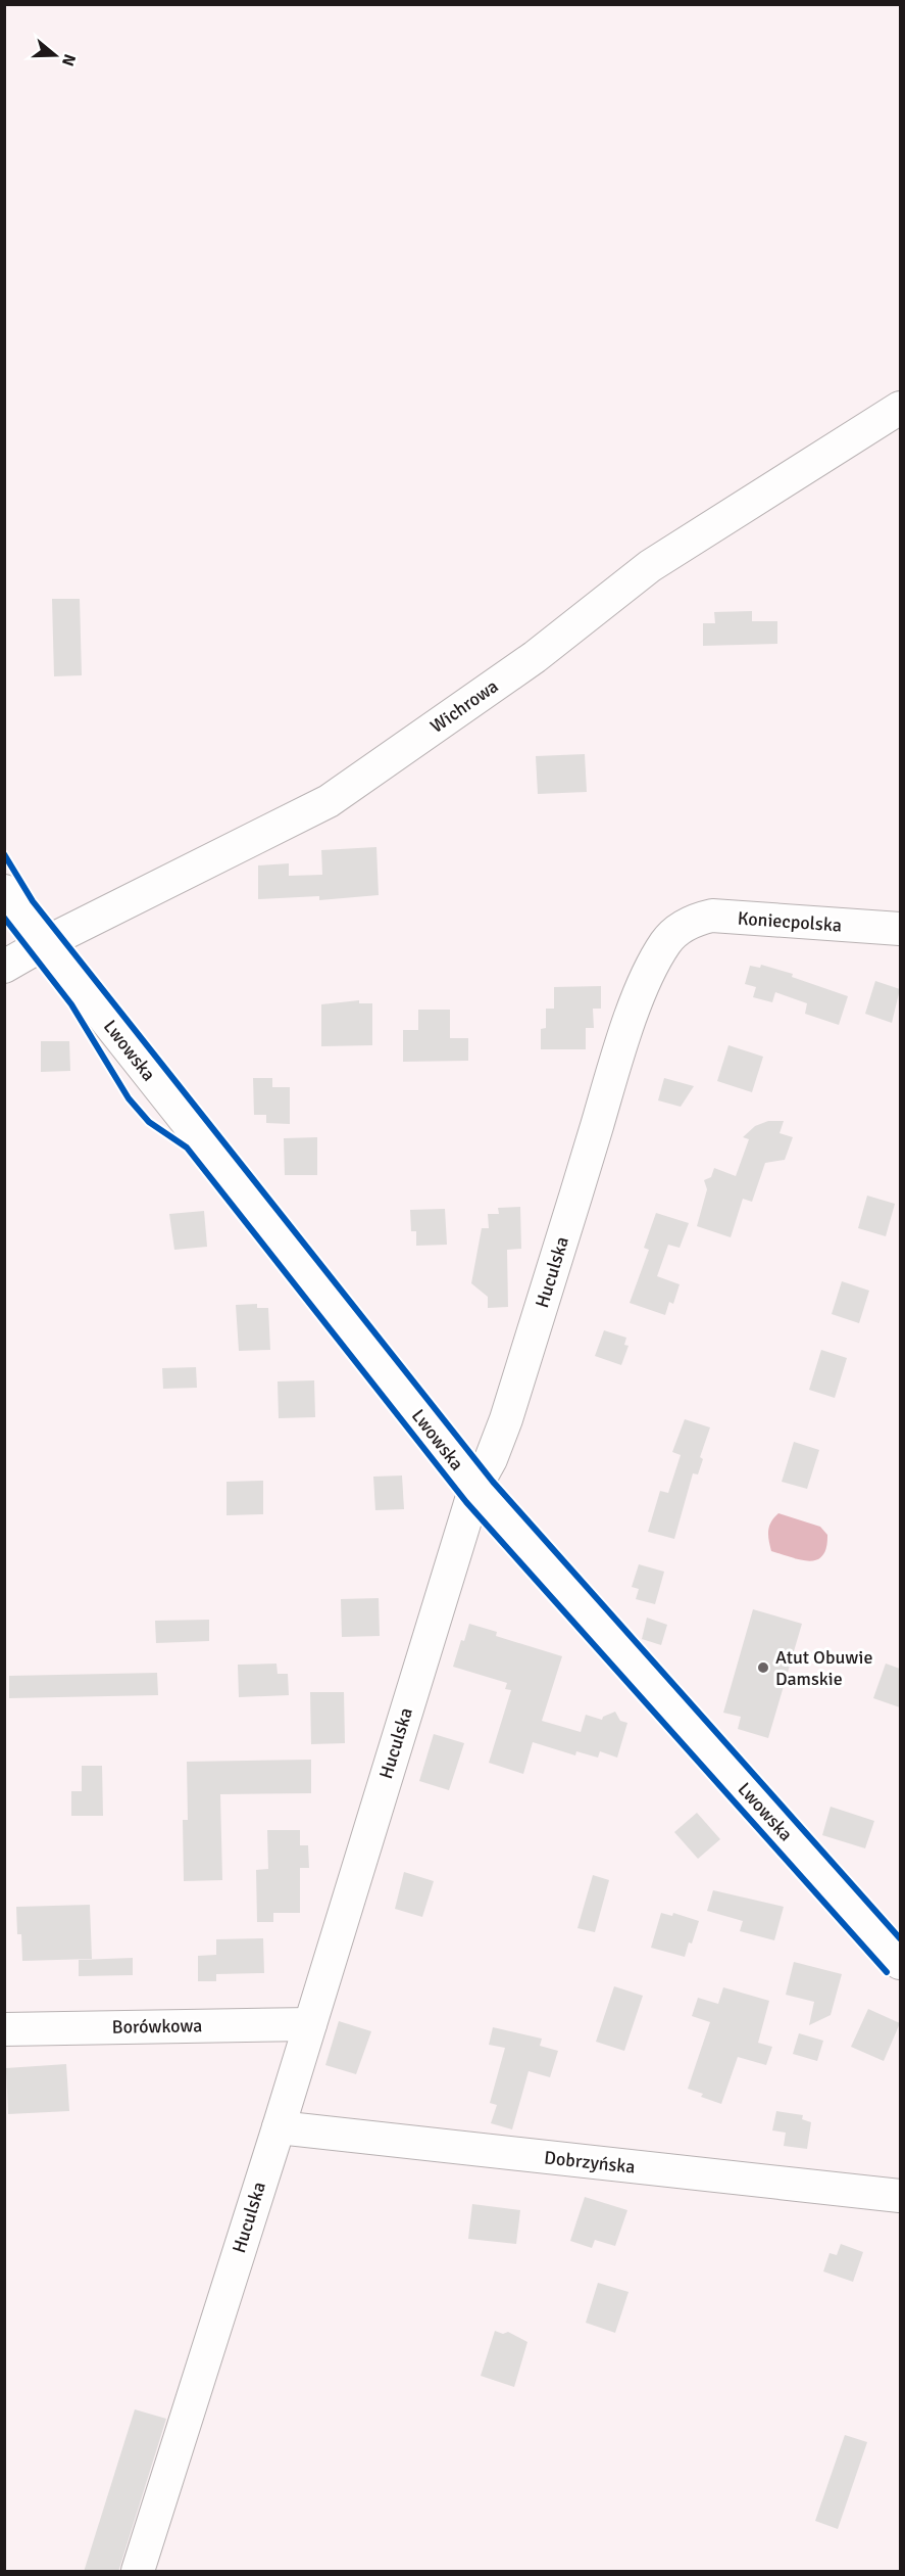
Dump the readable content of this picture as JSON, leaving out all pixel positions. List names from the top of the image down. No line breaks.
{"streets":{"street":["Wichrowa","Koniecpolska","Lwowska","Huculska","Borówkowa","Dobrzyńska"]},"crossings":[["Wichrowa","Lwowska"],["Koniecpolska","Huculska"],["Lwowska","Huculska"],["Huculska","Borówkowa"],["Huculska","Dobrzyńska"]],"places":["Atut Obuwie Damskie"],"north":"right"}
